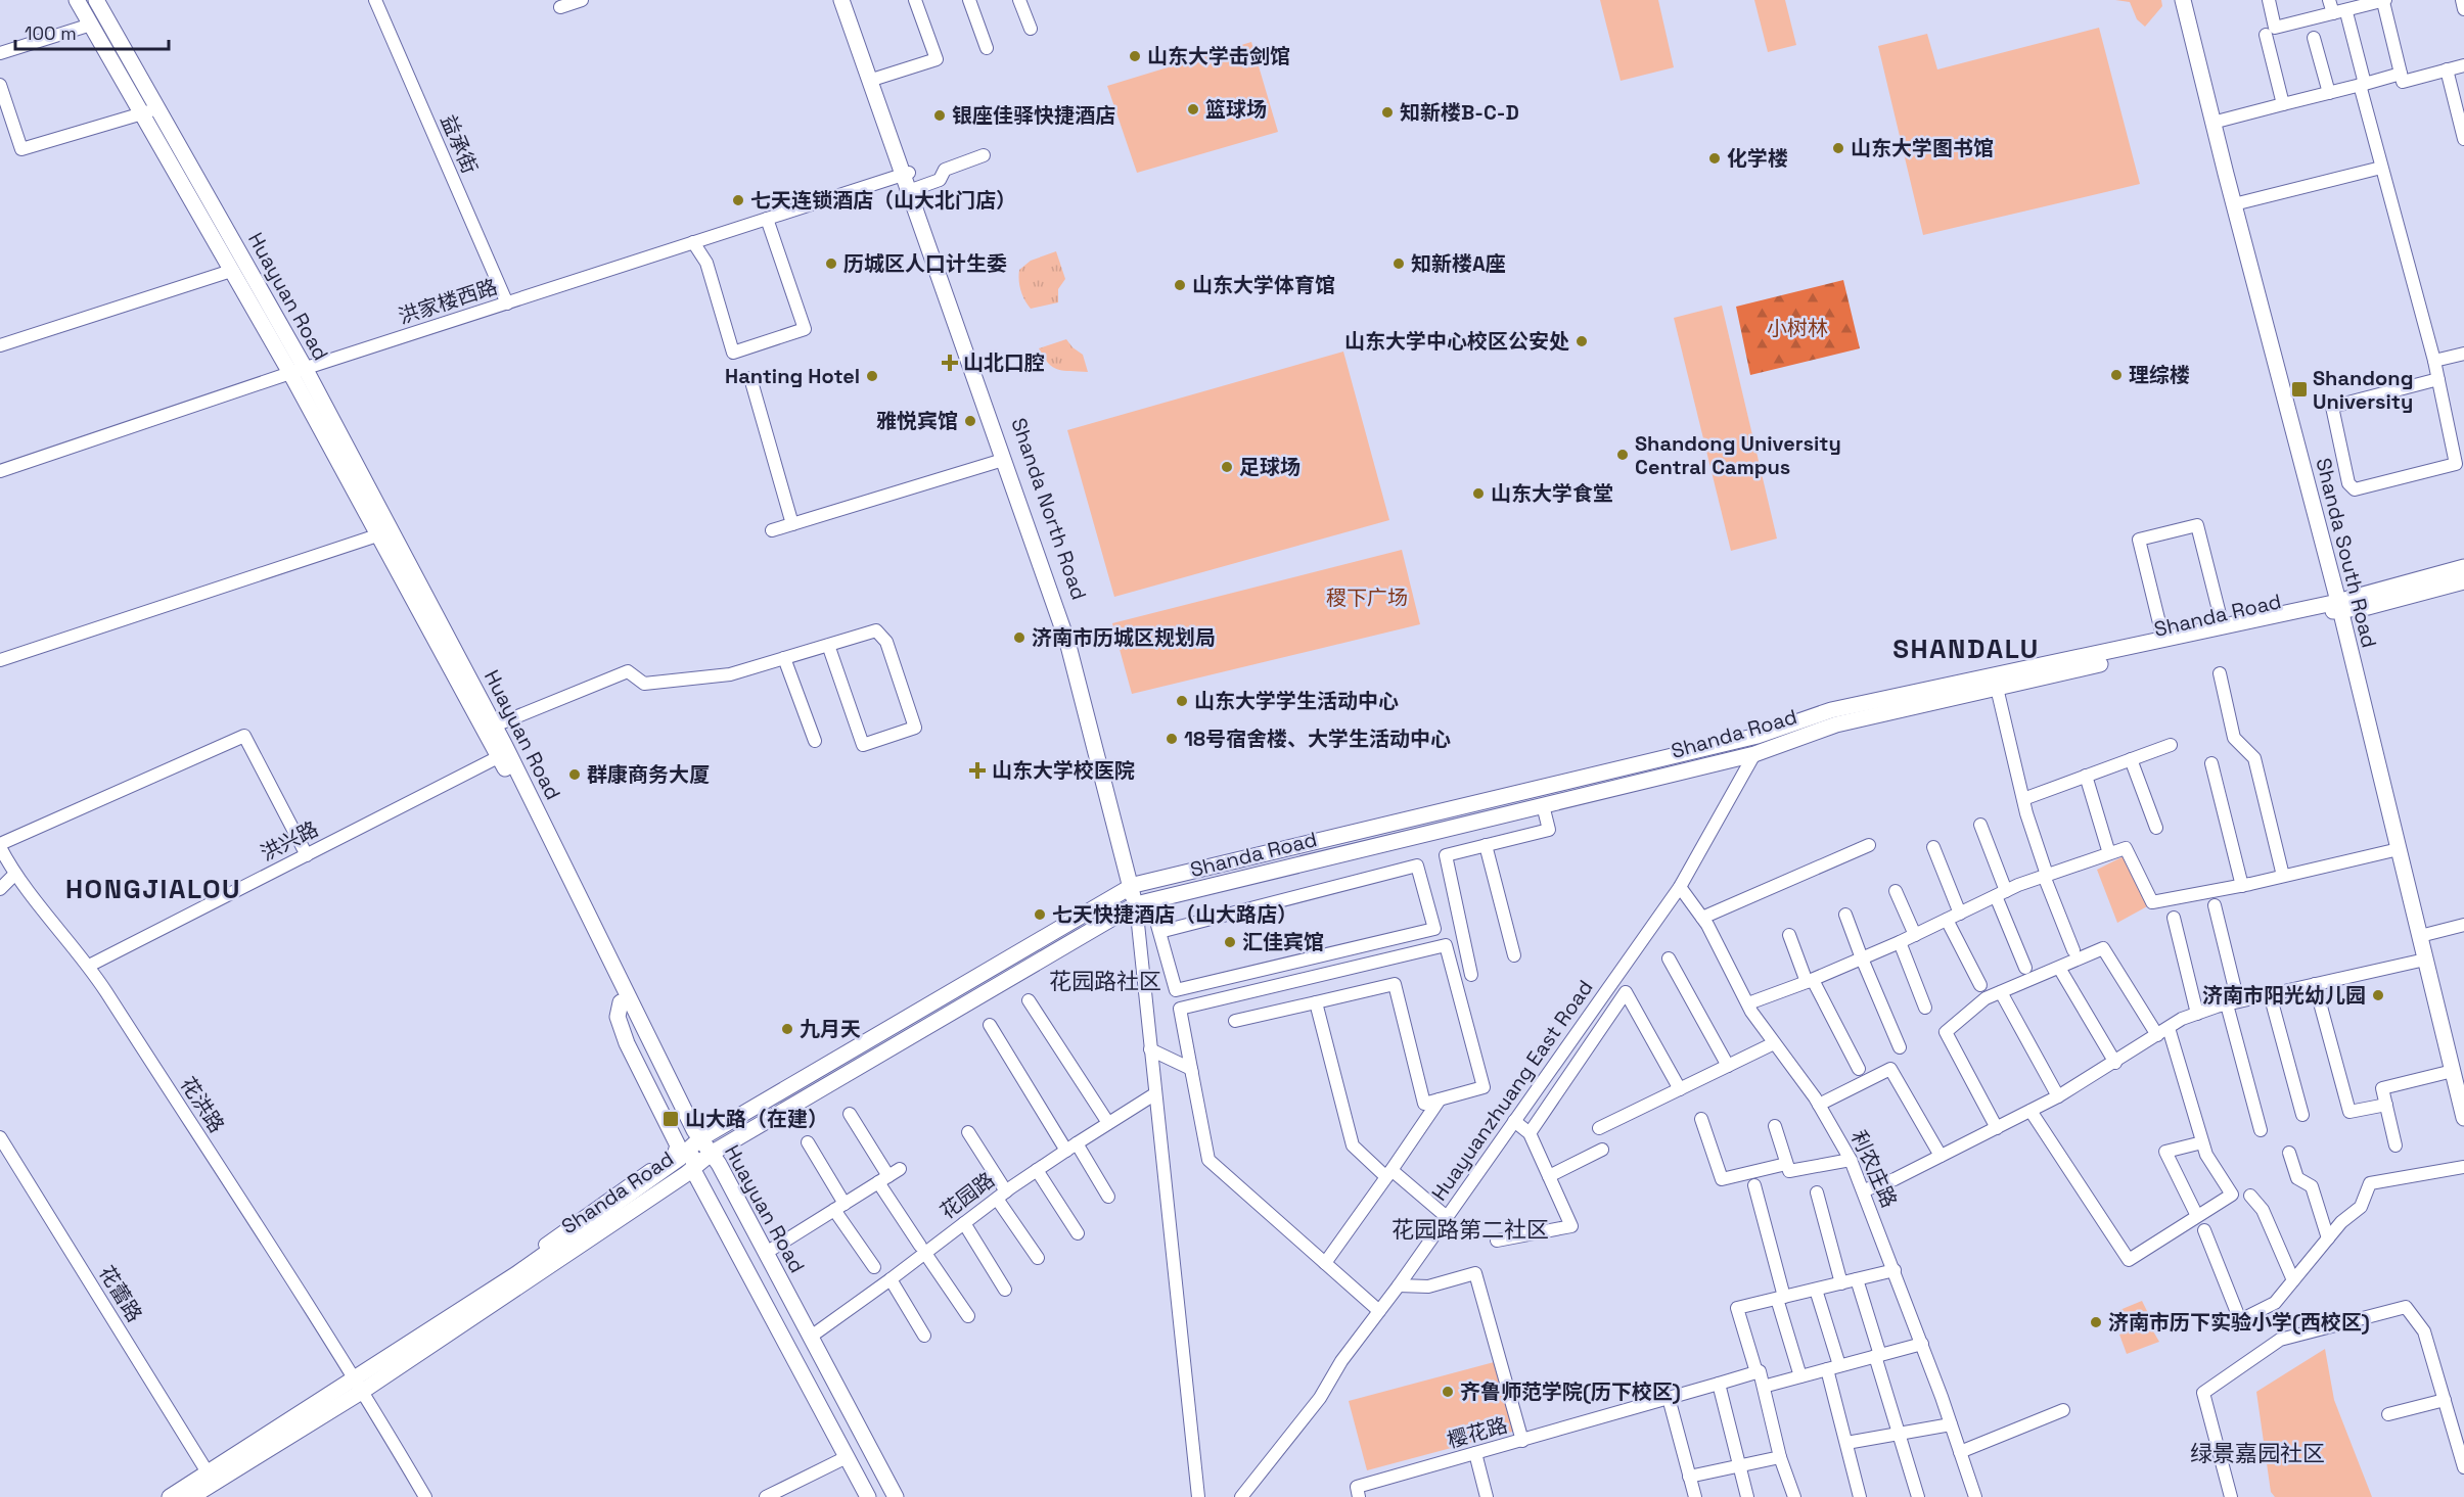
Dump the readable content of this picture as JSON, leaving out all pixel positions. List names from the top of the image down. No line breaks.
{"streets":{"main road":["Huayuan Road","Shanda North Road","Shanda South Road","Shanda Road"],"street":["益承街","洪家楼西路","洪兴路","Huayuanzhuang East Road","花洪路","利农庄路","花园路","花蕾路","樱花路"]},"crossings":[["益承街","洪家楼西路"],["Huayuan Road","洪家楼西路"],["Huayuan Road","Shanda Road"],["Huayuan Road","洪兴路"],["Huayuan Road","花园路"],["洪家楼西路","Shanda North Road"],["Shanda North Road","Shanda Road"],["Shanda South Road","Shanda Road"],["Shanda Road","Huayuanzhuang East Road"],["Shanda Road","花洪路"],["Shanda Road","花蕾路"],["洪兴路","花洪路"],["Huayuanzhuang East Road","利农庄路"]],"districts":["SHANDALU","HONGJIALOU","花园路社区","花园路第二社区","绿景嘉园社区"],"parks":["小树林","稷下广场"],"places":{"other":["山东大学击剑馆","篮球场","知新楼B-C-D","银座佳驿快捷酒店","山东大学图书馆","化学楼","七天连锁酒店（山大北门店）","历城区人口计生委","知新楼A座","山东大学体育馆","山东大学中心校区公安处","理综楼","Hanting Hotel","雅悦宾馆","Shandong University Central Campus","足球场","山东大学食堂","济南市历城区规划局","山东大学学生活动中心","18号宿舍楼、大学生活动中心","群康商务大厦","七天快捷酒店（山大路店）","汇佳宾馆","济南市阳光幼儿园","九月天","济南市历下实验小学(西校区)","齐鲁师范学院(历下校区)"],"health":["山北口腔","山东大学校医院"],"transit":["Shandong University","山大路（在建）"]},"scale_bar":"100 m"}
